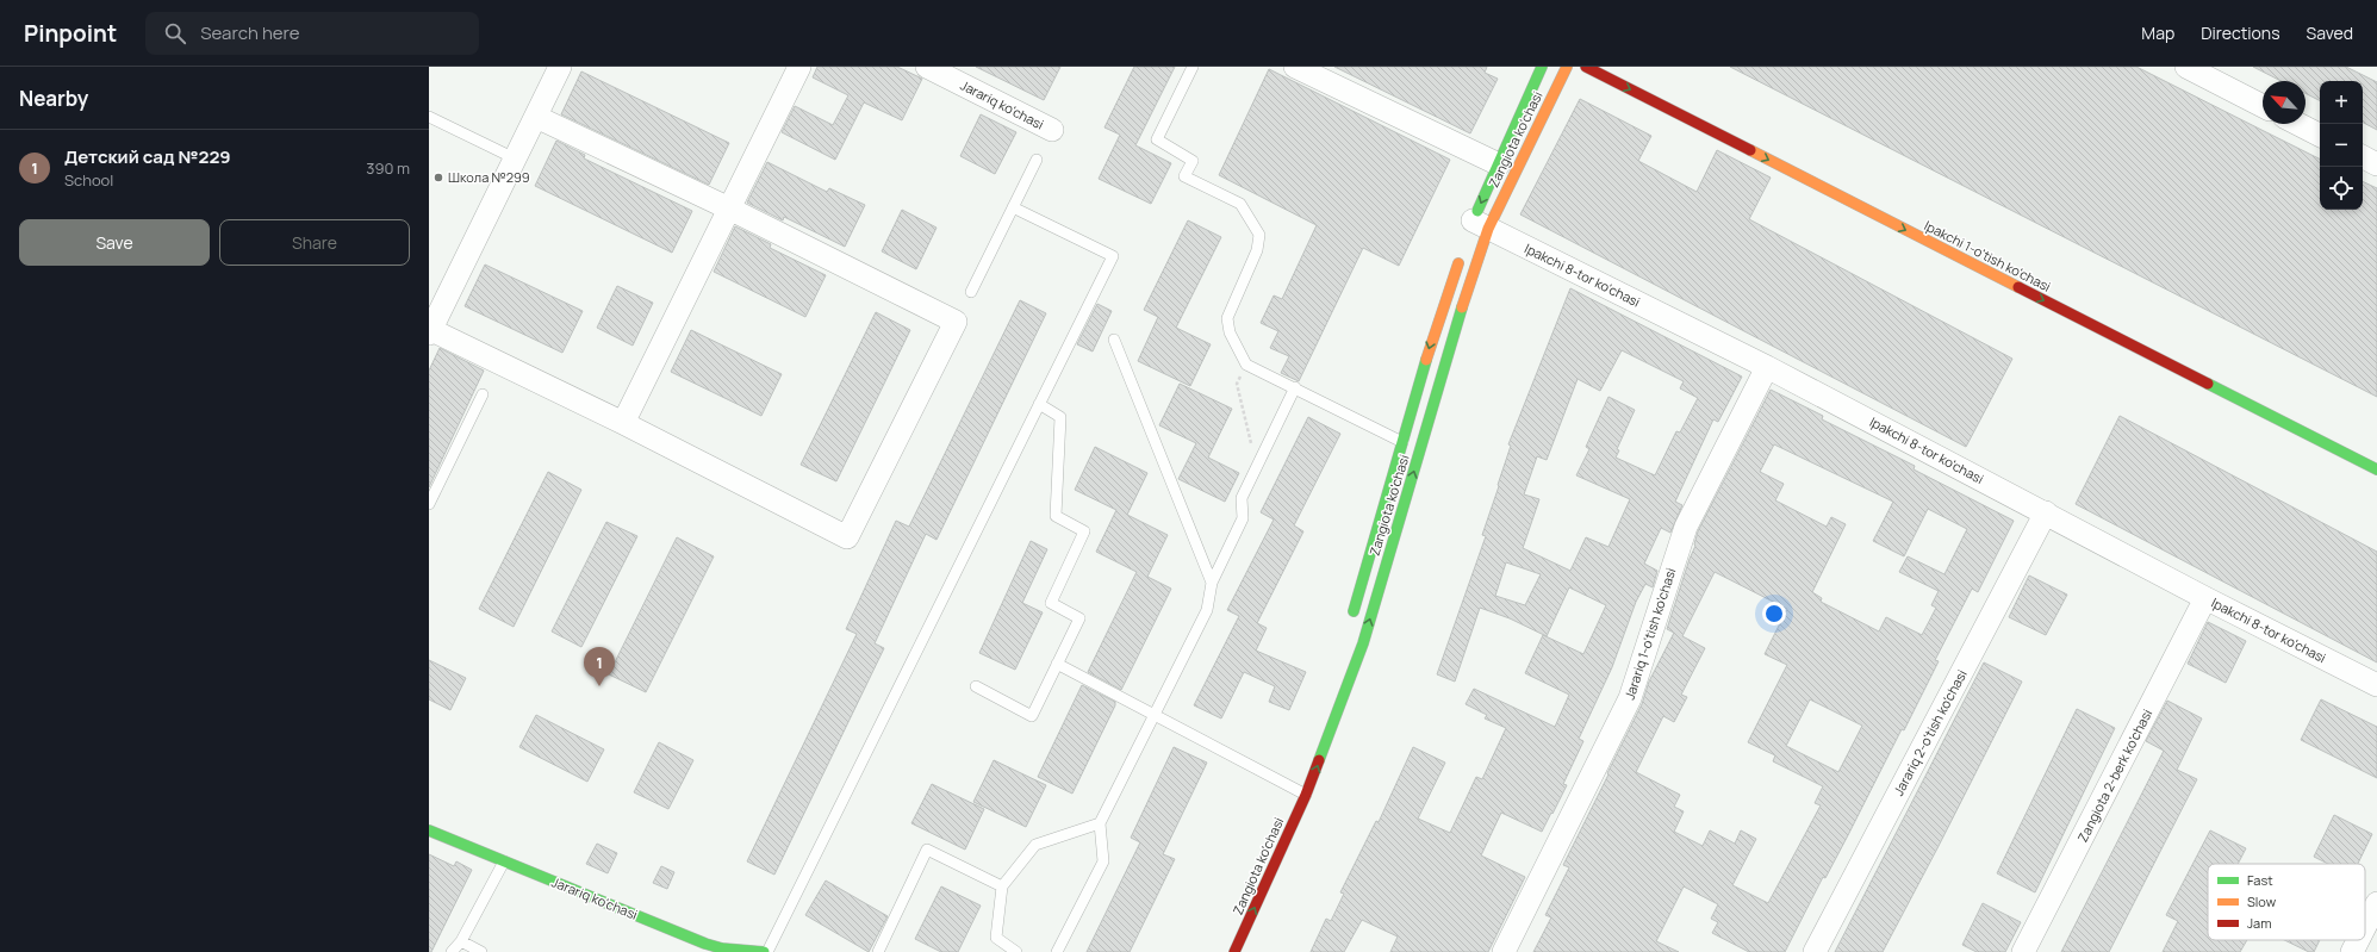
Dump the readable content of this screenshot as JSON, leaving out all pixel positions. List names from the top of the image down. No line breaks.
{"streets":{"main road":["Jarariq ko'chasi","Zangiota ko'chasi","Ipakchi 1-o'tish ko'chasi"],"street":["Ipakchi 8-tor ko'chasi","Jarariq 1-o'tish ko'chasi","Jarariq 2-o'tish ko'chasi","Zangiota 2-berk ko'chasi"]},"crossings":[["Zangiota ko'chasi","Ipakchi 8-tor ko'chasi"],["Ipakchi 8-tor ko'chasi","Jarariq 1-o'tish ko'chasi"],["Ipakchi 8-tor ko'chasi","Jarariq 2-o'tish ko'chasi"],["Ipakchi 8-tor ko'chasi","Zangiota 2-berk ko'chasi"]],"one_way":["Ipakchi 1-o'tish ko'chasi"],"places":["Школа №299"],"legend":["Fast","Slow","Jam"],"north":"top left","page":{"header":"Pinpoint","search":"Search here","nav":["Map","Directions","Saved"],"heading":"Nearby","map_buttons":["+","−"],"list":[{"mark":"1","name":"Детский сад №229","note":"School","value":"390 m"}],"buttons":["Save","Share"],"pins":"1"}}
